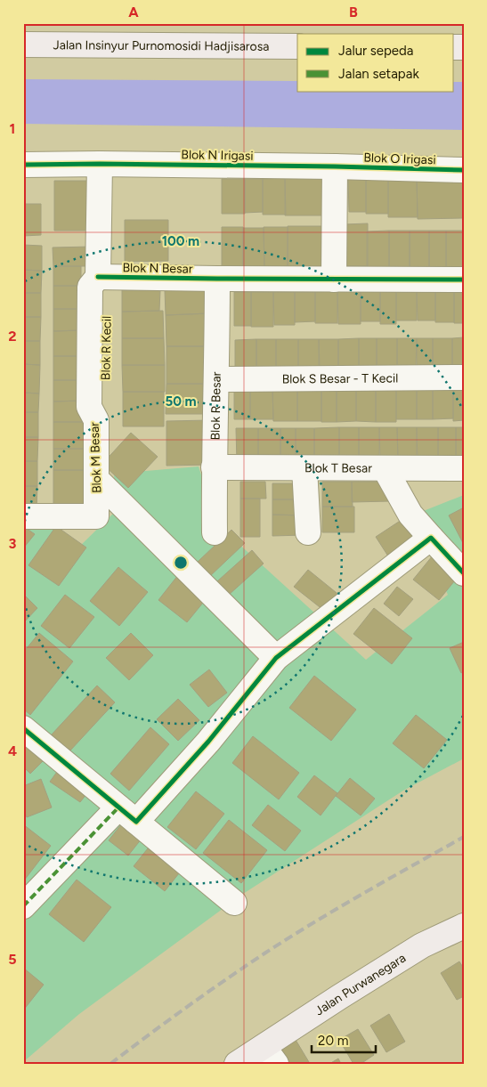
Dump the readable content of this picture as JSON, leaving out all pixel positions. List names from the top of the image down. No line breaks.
{"streets":{"street":["Jalan Insinyur Purnomosidi Hadjisarosa","Blok N Irigasi","Blok O Irigasi","Blok N Besar","Blok R Kecil","Blok S Besar - T Kecil","Blok R Besar","Blok M Besar","Blok T Besar","Jalan Purwanegara"]},"crossings":[["Blok N Irigasi","Blok O Irigasi"],["Blok N Besar","Blok R Kecil"],["Blok N Besar","Blok R Besar"],["Blok R Kecil","Blok M Besar"],["Blok S Besar - T Kecil","Blok R Besar"],["Blok R Besar","Blok T Besar"]],"legend":["Jalur sepeda","Jalan setapak"],"scale_bar":"20 m","grid":{"columns":["A","B"],"rows":["1","2","3","4","5"]},"rings":["100 m","50 m"]}
